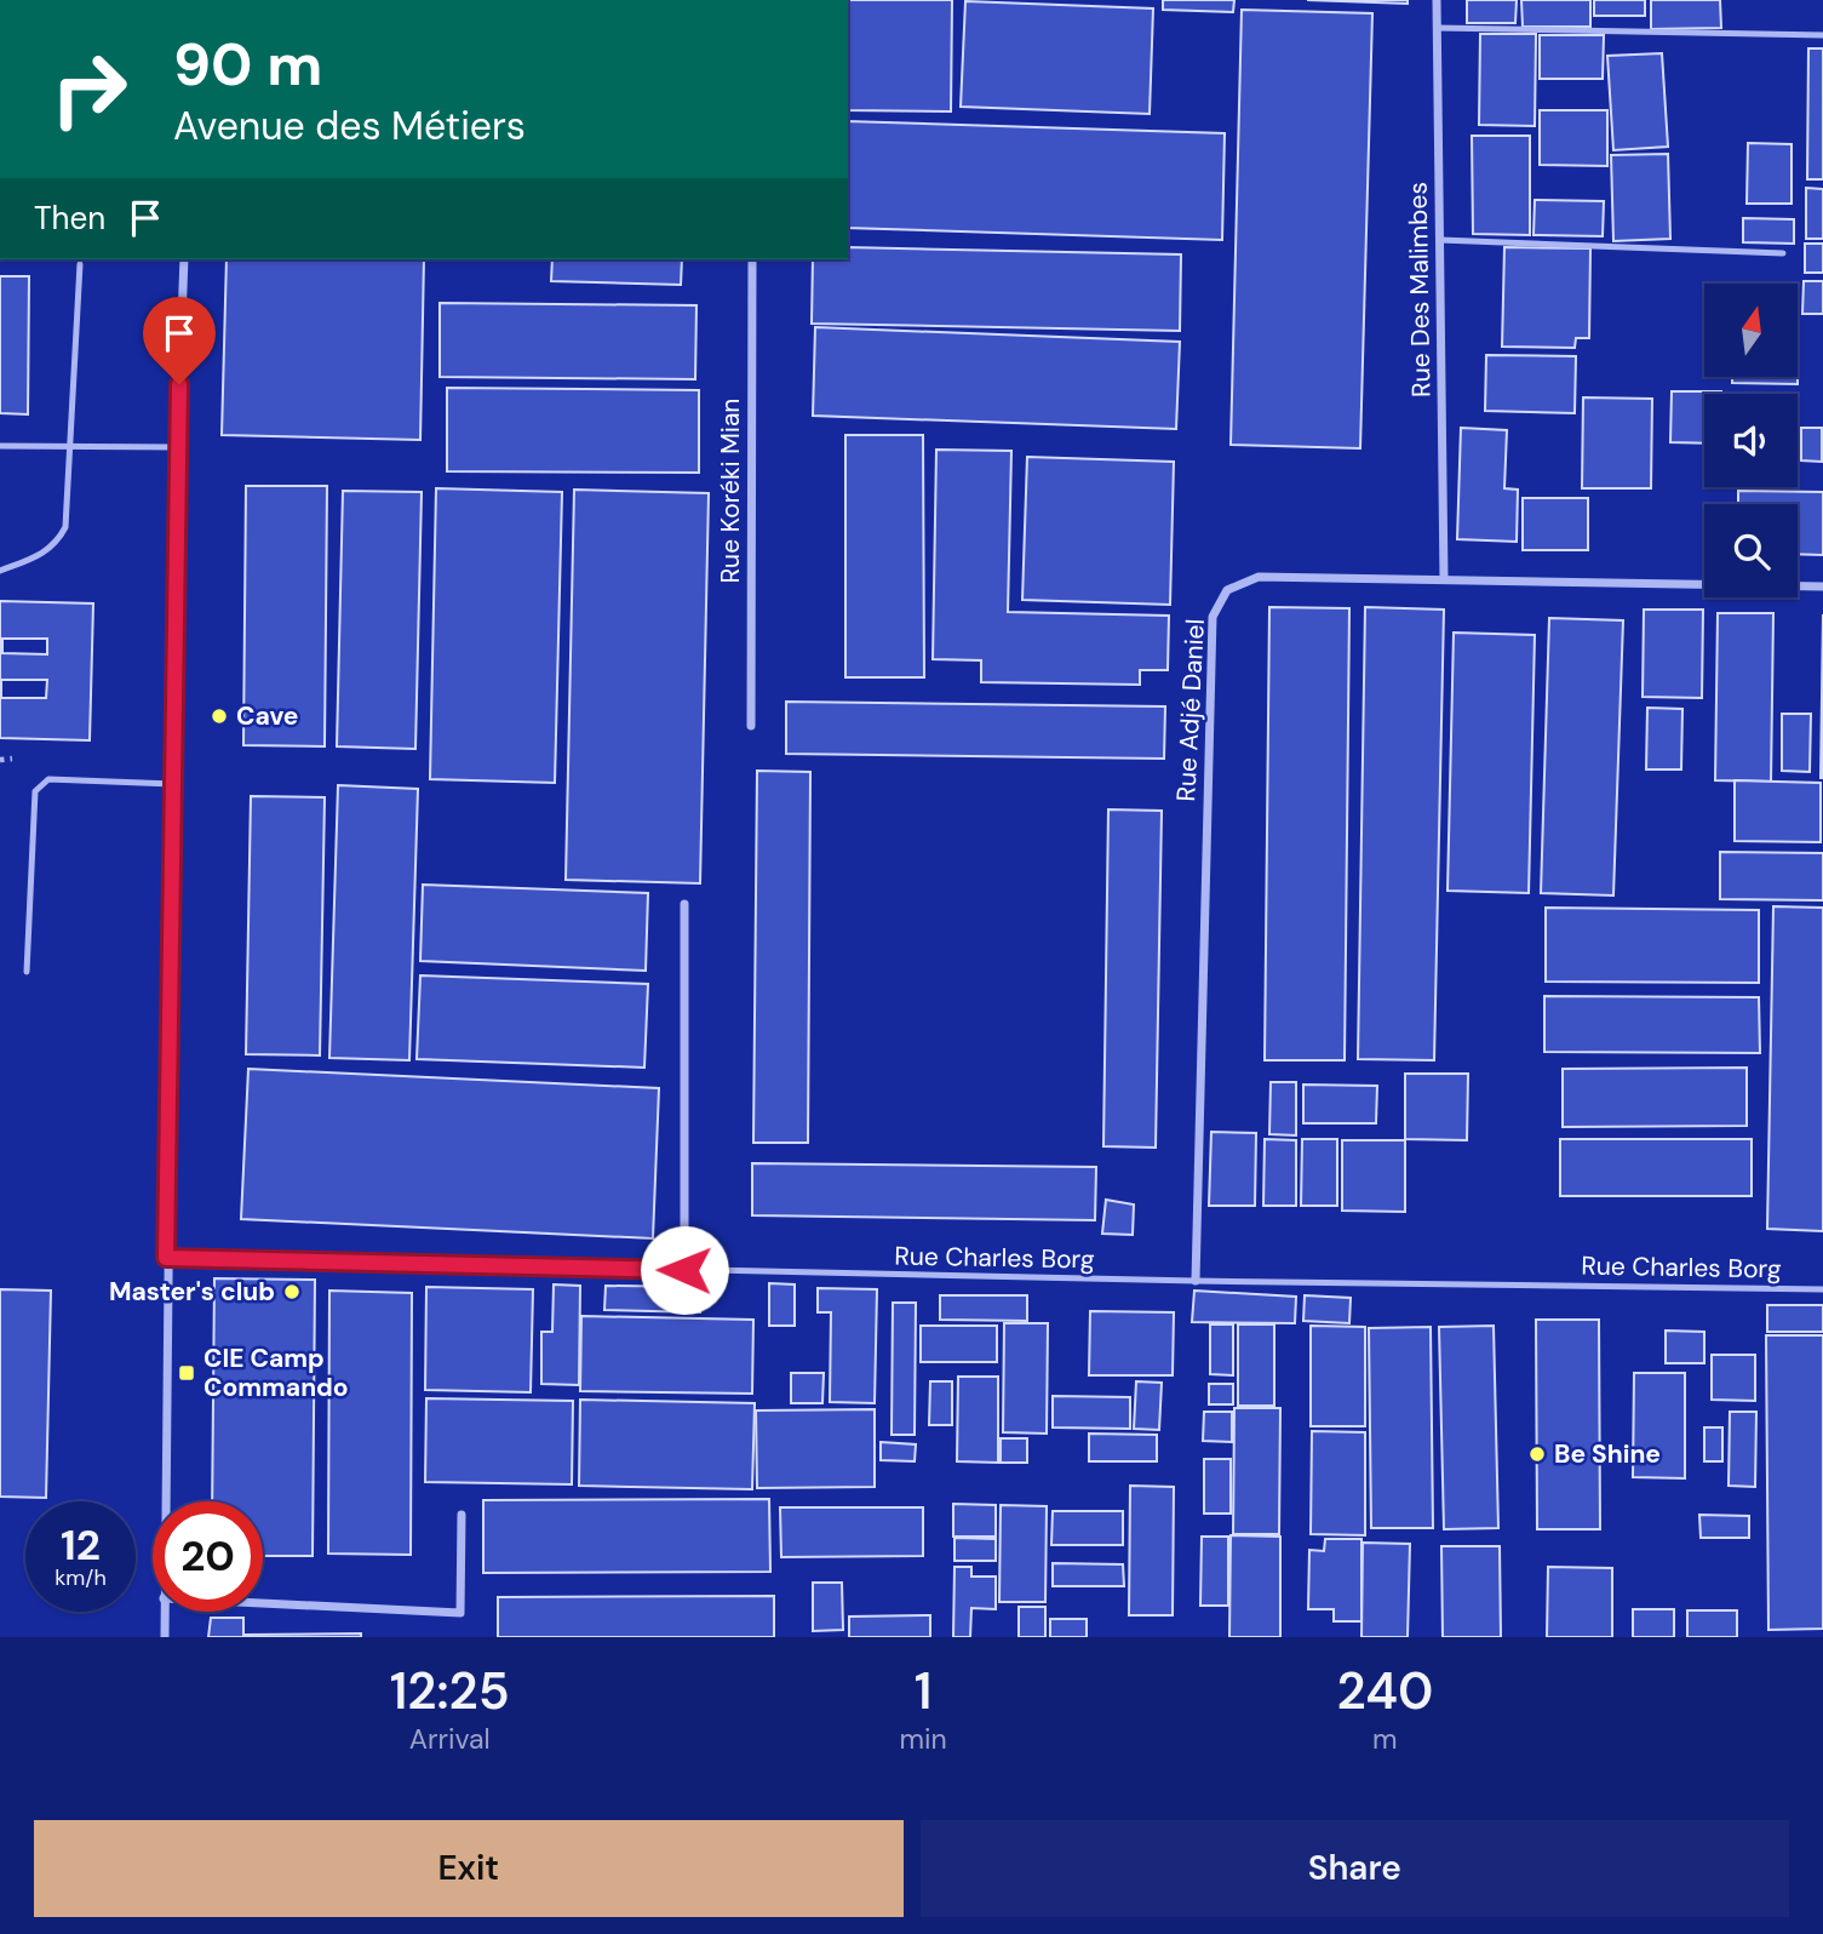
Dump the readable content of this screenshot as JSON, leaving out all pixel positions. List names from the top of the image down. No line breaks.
{"streets":{"street":["Rue Des Malimbes","Rue Koréki Mian","Rue Adjé Daniel"],"lane":["Rue Charles Borg"]},"crossings":[["Rue Des Malimbes","Rue Adjé Daniel"],["Rue Adjé Daniel","Rue Charles Borg"]],"places":{"other":["Cave","Master's club","Be Shine"],"transit":["CIE Camp Commando"]},"north":"top","page":{"turn":["90 m","Avenue des Métiers"],"then":"Then","speed":"12 km/h","limit":"20","eta":["12:25","Arrival","1","min","240","m"],"buttons":["Exit","Share"]}}
